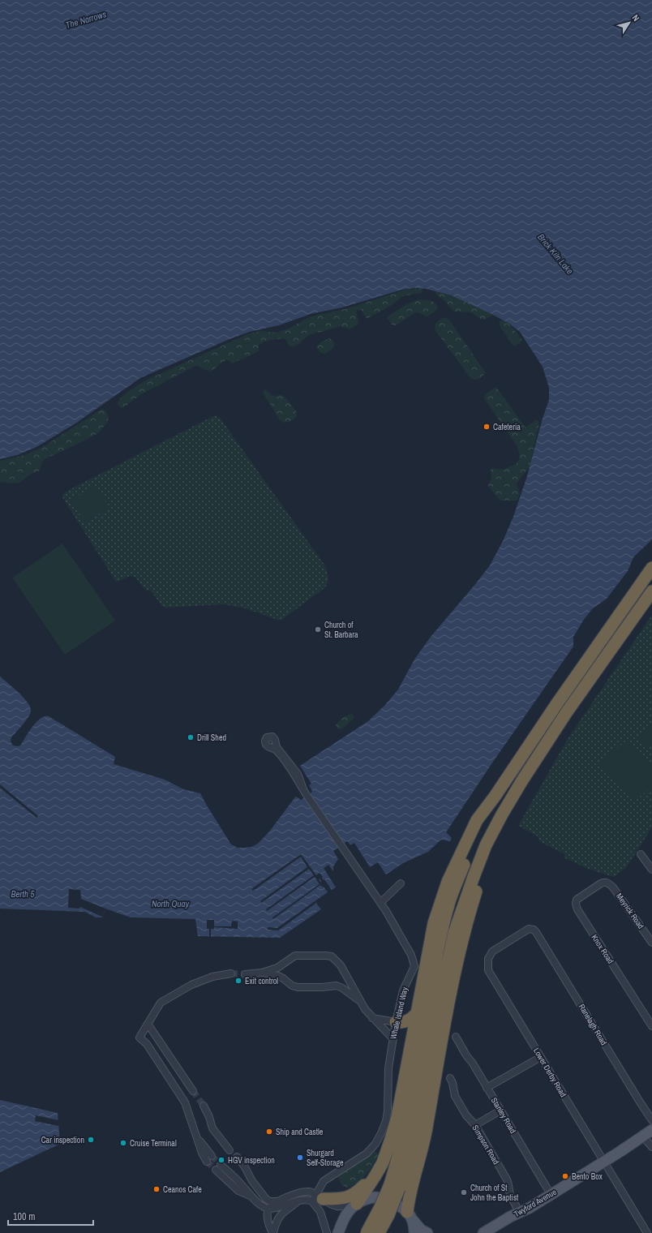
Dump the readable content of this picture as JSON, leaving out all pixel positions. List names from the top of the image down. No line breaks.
{"streets":{"main road":["Twyford Avenue"],"street":["Meyrick Road","Knox Road","Whale Island Way","Ranelagh Road","Lower Derby Road","Stanley Road","Simpson Road"]},"crossings":[["Meyrick Road","Knox Road"],["Ranelagh Road","Lower Derby Road"],["Lower Derby Road","Twyford Avenue"],["Stanley Road","Twyford Avenue"],["Simpson Road","Twyford Avenue"]],"water":["The Narrows","Brick Kiln Lake","Berth 5","North Quay"],"places":["Cafeteria","Church of St. Barbara","Drill Shed","Exit control","Ship and Castle","Car inspection","Cruise Terminal","Shurgard Self-Storage","HGV inspection","Bento Box","Ceanos Cafe","Church of St John the Baptist"],"scale_bar":"100 m","north":"top right"}
